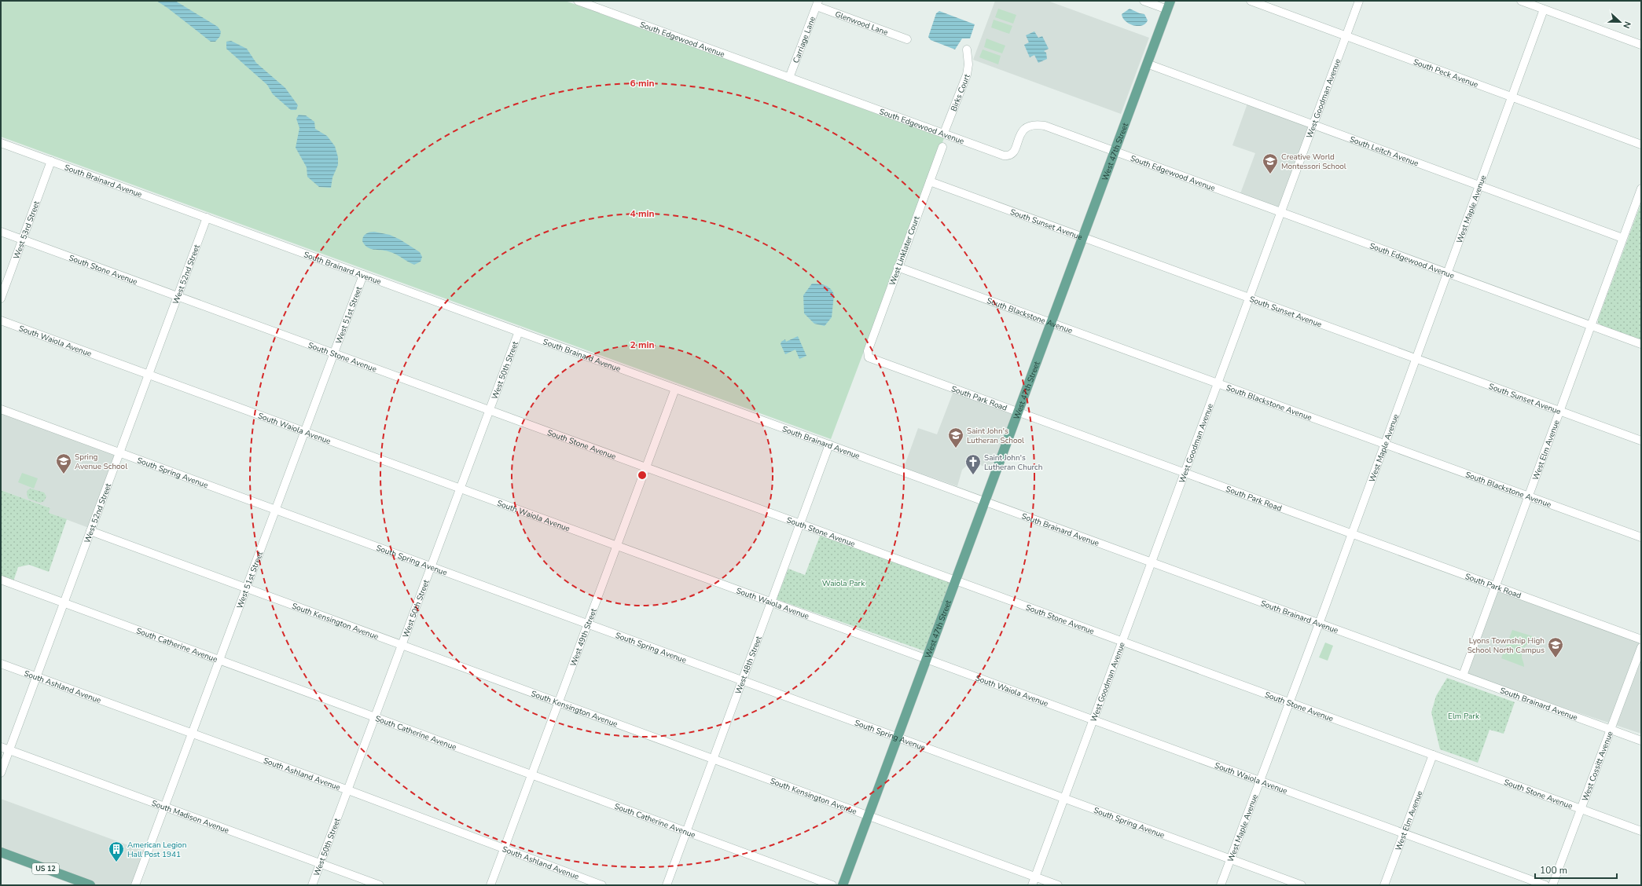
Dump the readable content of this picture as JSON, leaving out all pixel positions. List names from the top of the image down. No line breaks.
{"streets":{"main road":["West 47th Street","US 12"],"street":["Glenwood Lane","South Edgewood Avenue","Carriage Lane","South Peck Avenue","Birks Court","West Goodman Avenue","South Leitch Avenue","South Brainard Avenue","West Maple Avenue","South Sunset Avenue","West 53rd Street","West Linklater Court","South Stone Avenue","West 52nd Street","West 51st Street","South Blackstone Avenue","South Waiola Avenue","West 50th Street","South Park Road","West Elm Avenue","South Spring Avenue","South Kensington Avenue","West 49th Street","South Catherine Avenue","West 48th Street","South Ashland Avenue","West Cossitt Avenue","South Madison Avenue"]},"crossings":[["Glenwood Lane","Carriage Lane"],["South Edgewood Avenue","Carriage Lane"],["South Edgewood Avenue","Birks Court"],["South Edgewood Avenue","West Goodman Avenue"],["South Edgewood Avenue","West 47th Street"],["South Edgewood Avenue","West Maple Avenue"],["South Edgewood Avenue","West Elm Avenue"],["South Peck Avenue","West Goodman Avenue"],["South Peck Avenue","West Maple Avenue"],["West Goodman Avenue","South Leitch Avenue"],["West Goodman Avenue","South Brainard Avenue"],["West Goodman Avenue","South Sunset Avenue"],["West Goodman Avenue","South Stone Avenue"],["West Goodman Avenue","South Blackstone Avenue"],["West Goodman Avenue","South Waiola Avenue"],["West Goodman Avenue","South Park Road"],["West Goodman Avenue","South Spring Avenue"],["West Goodman Avenue","South Kensington Avenue"],["South Leitch Avenue","West 47th Street"],["South Leitch Avenue","West Maple Avenue"],["South Leitch Avenue","West Elm Avenue"],["West 47th Street","South Brainard Avenue"],["West 47th Street","South Sunset Avenue"],["West 47th Street","South Stone Avenue"],["West 47th Street","South Blackstone Avenue"],["West 47th Street","South Waiola Avenue"],["West 47th Street","South Park Road"],["West 47th Street","South Spring Avenue"],["West 47th Street","South Kensington Avenue"],["South Brainard Avenue","West Maple Avenue"],["South Brainard Avenue","West 53rd Street"],["South Brainard Avenue","West 52nd Street"],["South Brainard Avenue","West 51st Street"],["South Brainard Avenue","West 50th Street"],["South Brainard Avenue","West Elm Avenue"],["South Brainard Avenue","West 49th Street"],["South Brainard Avenue","West 48th Street"],["South Brainard Avenue","West Cossitt Avenue"],["West Maple Avenue","South Sunset Avenue"],["West Maple Avenue","South Stone Avenue"],["West Maple Avenue","South Blackstone Avenue"],["West Maple Avenue","South Waiola Avenue"],["West Maple Avenue","South Park Road"],["West Maple Avenue","South Spring Avenue"],["South Sunset Avenue","West Linklater Court"],["South Sunset Avenue","West Elm Avenue"],["West 53rd Street","South Stone Avenue"],["West Linklater Court","South Blackstone Avenue"],["West Linklater Court","South Park Road"],["South Stone Avenue","West 52nd Street"],["South Stone Avenue","West 51st Street"],["South Stone Avenue","West 50th Street"],["South Stone Avenue","West Elm Avenue"],["South Stone Avenue","West 49th Street"],["South Stone Avenue","West 48th Street"],["South Stone Avenue","West Cossitt Avenue"],["West 52nd Street","South Waiola Avenue"],["West 52nd Street","South Spring Avenue"],["West 52nd Street","South Kensington Avenue"],["West 52nd Street","South Catherine Avenue"],["West 52nd Street","South Ashland Avenue"],["West 52nd Street","South Madison Avenue"],["West 51st Street","South Waiola Avenue"],["West 51st Street","South Spring Avenue"],["West 51st Street","South Kensington Avenue"],["West 51st Street","South Catherine Avenue"],["West 51st Street","South Ashland Avenue"],["West 51st Street","South Madison Avenue"],["South Blackstone Avenue","West Elm Avenue"],["South Waiola Avenue","West 50th Street"],["South Waiola Avenue","West Elm Avenue"],["South Waiola Avenue","West 49th Street"],["South Waiola Avenue","West 48th Street"],["West 50th Street","South Spring Avenue"],["West 50th Street","South Kensington Avenue"],["West 50th Street","South Catherine Avenue"],["West 50th Street","South Ashland Avenue"],["West 50th Street","South Madison Avenue"],["South Park Road","West Elm Avenue"],["South Spring Avenue","West 49th Street"],["South Spring Avenue","West 48th Street"],["South Kensington Avenue","West 49th Street"],["South Kensington Avenue","West 48th Street"],["West 49th Street","South Catherine Avenue"],["West 49th Street","South Ashland Avenue"],["South Catherine Avenue","West 48th Street"]],"parks":["Waiola Park","Elm Park"],"places":{"school or university":["Creative World Montessori School","Saint John's Lutheran School","Spring Avenue School","Lyons Township High School North Campus"],"church":["Saint John's Lutheran Church"],"building":["American Legion Hall Post 1941"]},"scale_bar":"100 m","north":"right","rings":["6 min","4 min","2 min"]}
